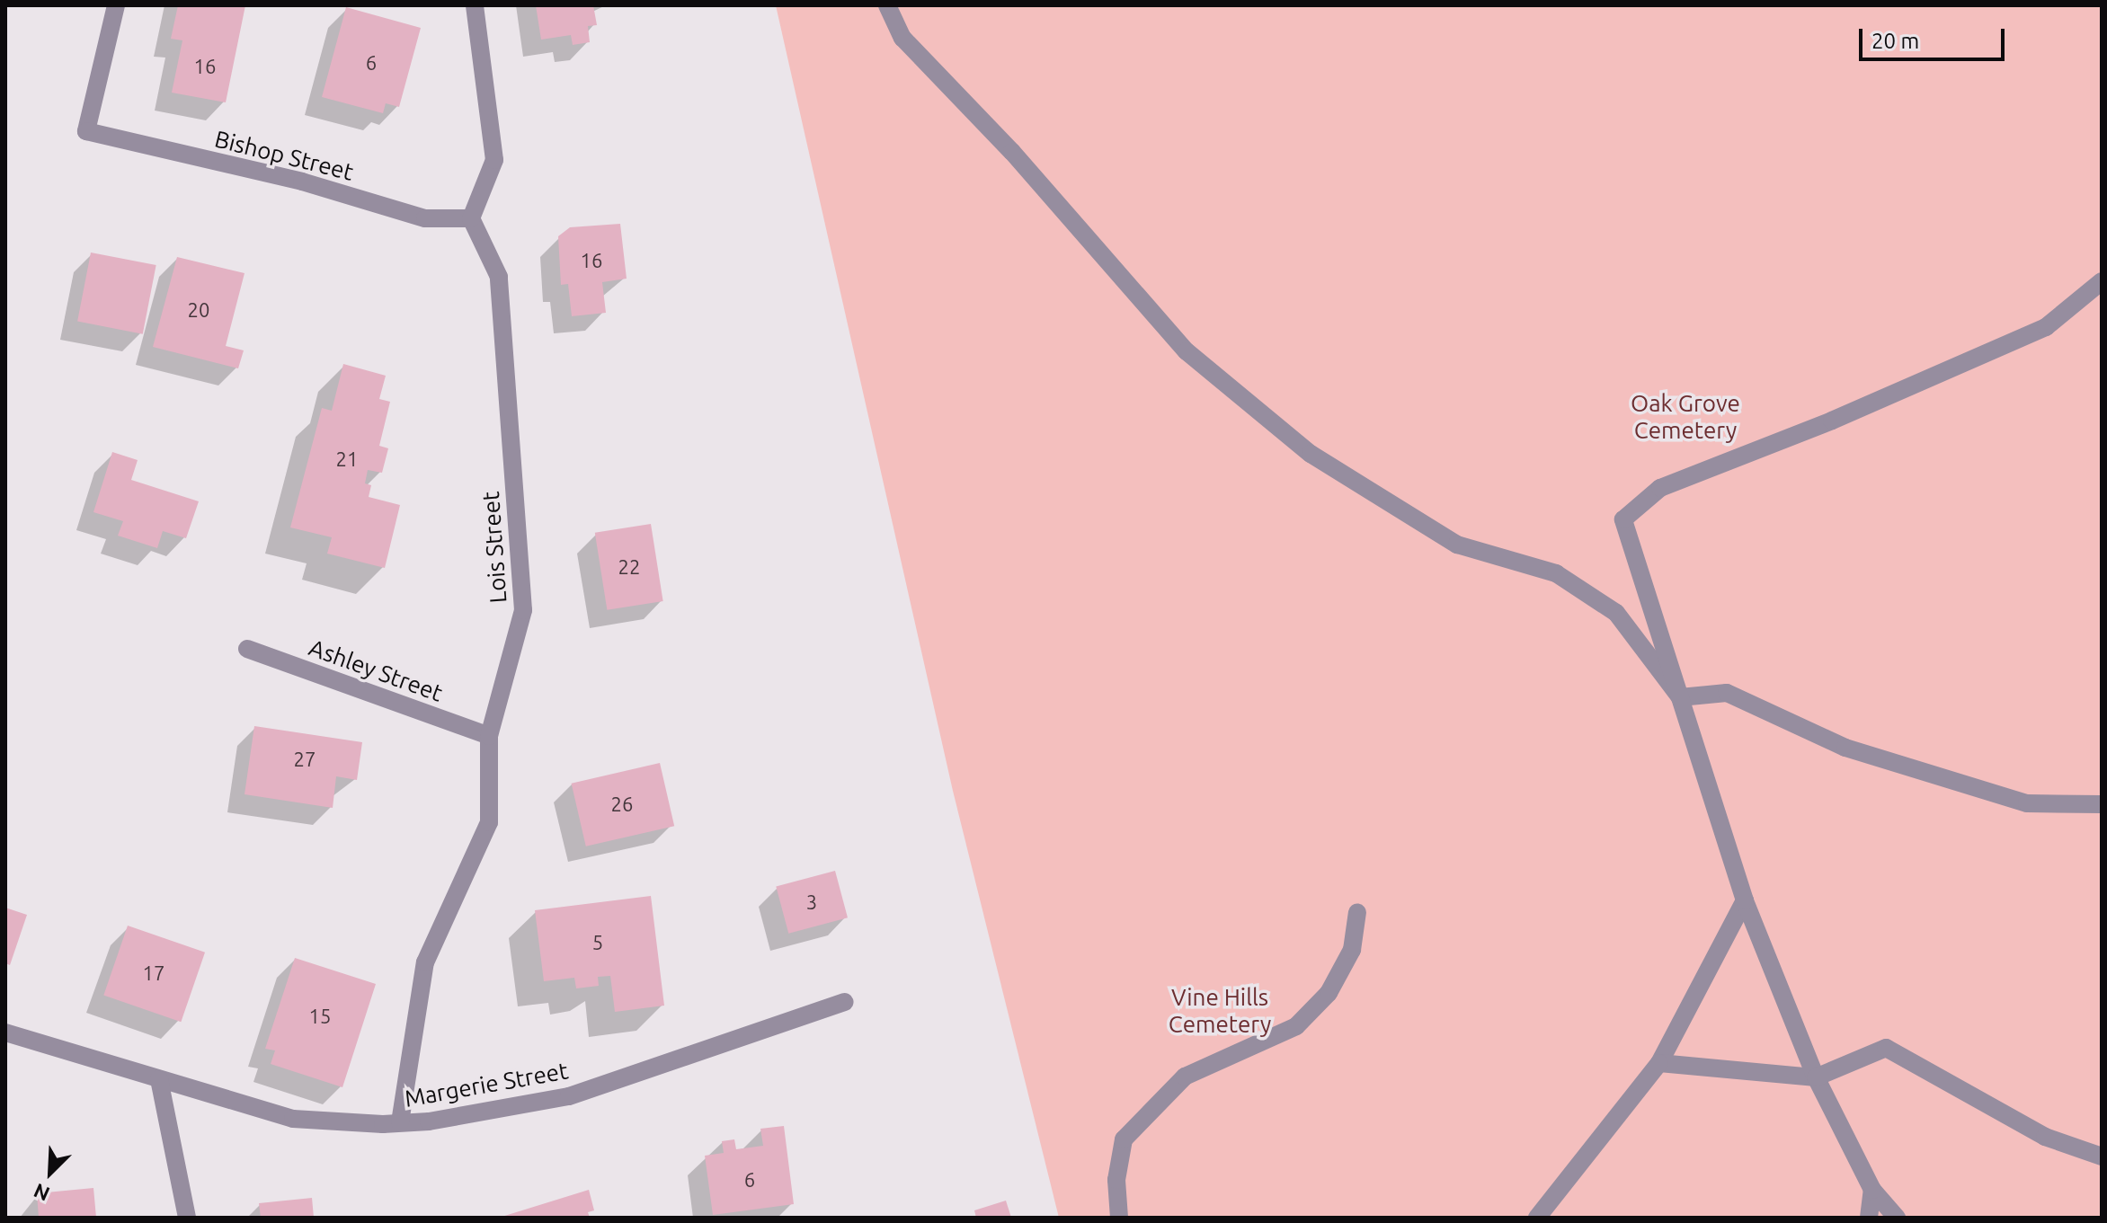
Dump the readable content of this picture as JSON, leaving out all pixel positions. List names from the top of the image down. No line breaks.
{"streets":{"street":["Bishop Street","Lois Street","Ashley Street","Margerie Street"]},"crossings":[["Bishop Street","Lois Street"],["Lois Street","Ashley Street"],["Lois Street","Margerie Street"]],"parks":["Oak Grove Cemetery","Vine Hills Cemetery"],"house_numbers":["6","16","16","20","21","22","27","26","3","5","17","15","6"],"scale_bar":"20 m","north":"bottom left"}
